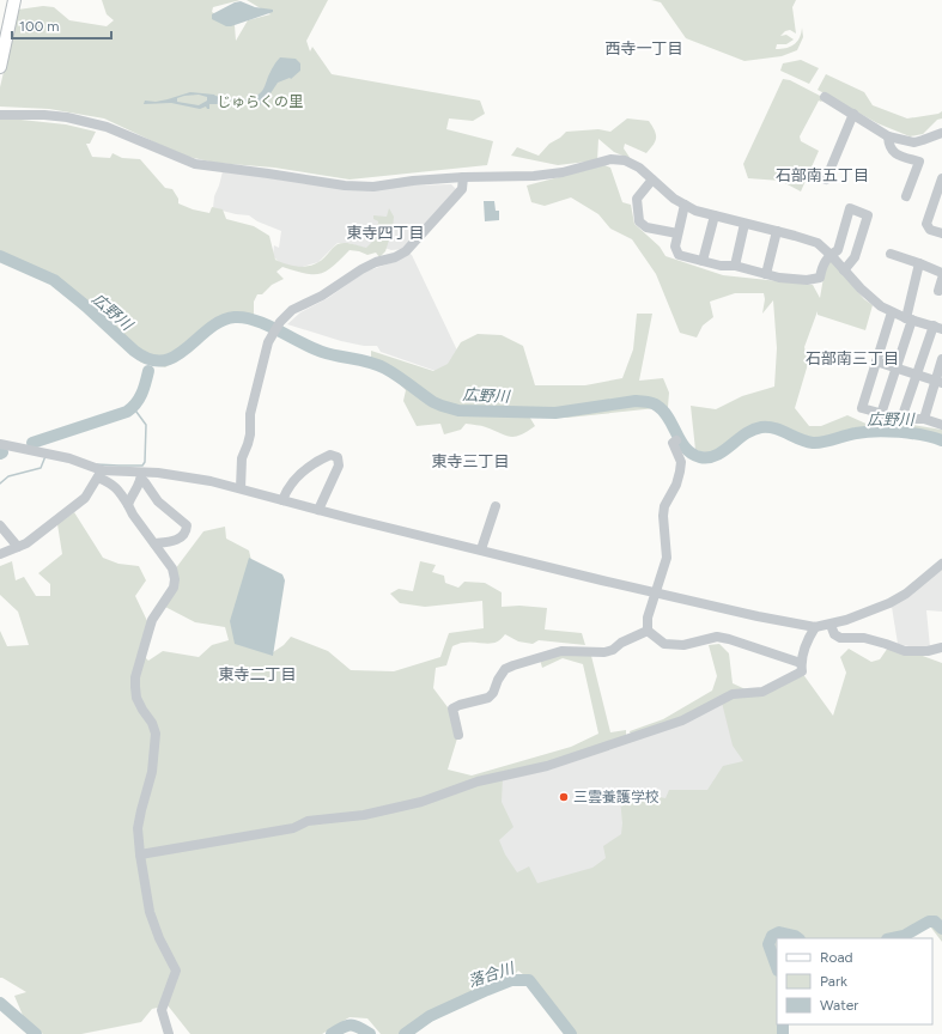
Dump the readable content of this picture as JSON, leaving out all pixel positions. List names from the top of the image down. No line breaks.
{"districts":["西寺一丁目","石部南五丁目","東寺四丁目","石部南三丁目","東寺三丁目","東寺二丁目"],"water":["広野川","落合川"],"parks":["じゅらくの里"],"places":["三雲養護学校"],"legend":["Road","Park","Water"],"scale_bar":"100 m"}
